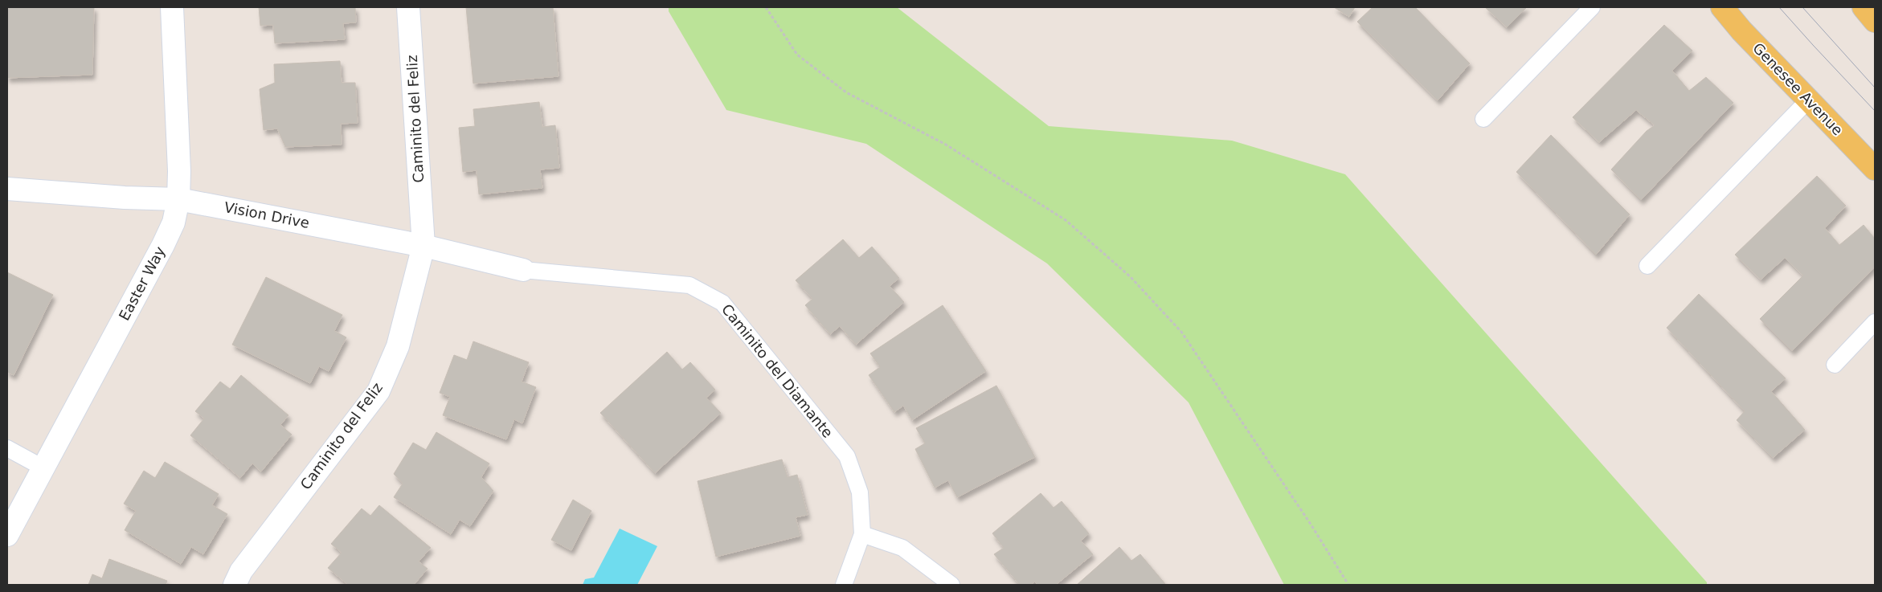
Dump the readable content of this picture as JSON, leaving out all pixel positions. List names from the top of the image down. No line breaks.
{"streets":{"main road":["Genesee Avenue"],"street":["Caminito del Feliz","Vision Drive","Easter Way"],"lane":["Caminito del Diamante"]},"crossings":[["Caminito del Feliz","Vision Drive"],["Vision Drive","Easter Way"],["Vision Drive","Caminito del Diamante"]]}
